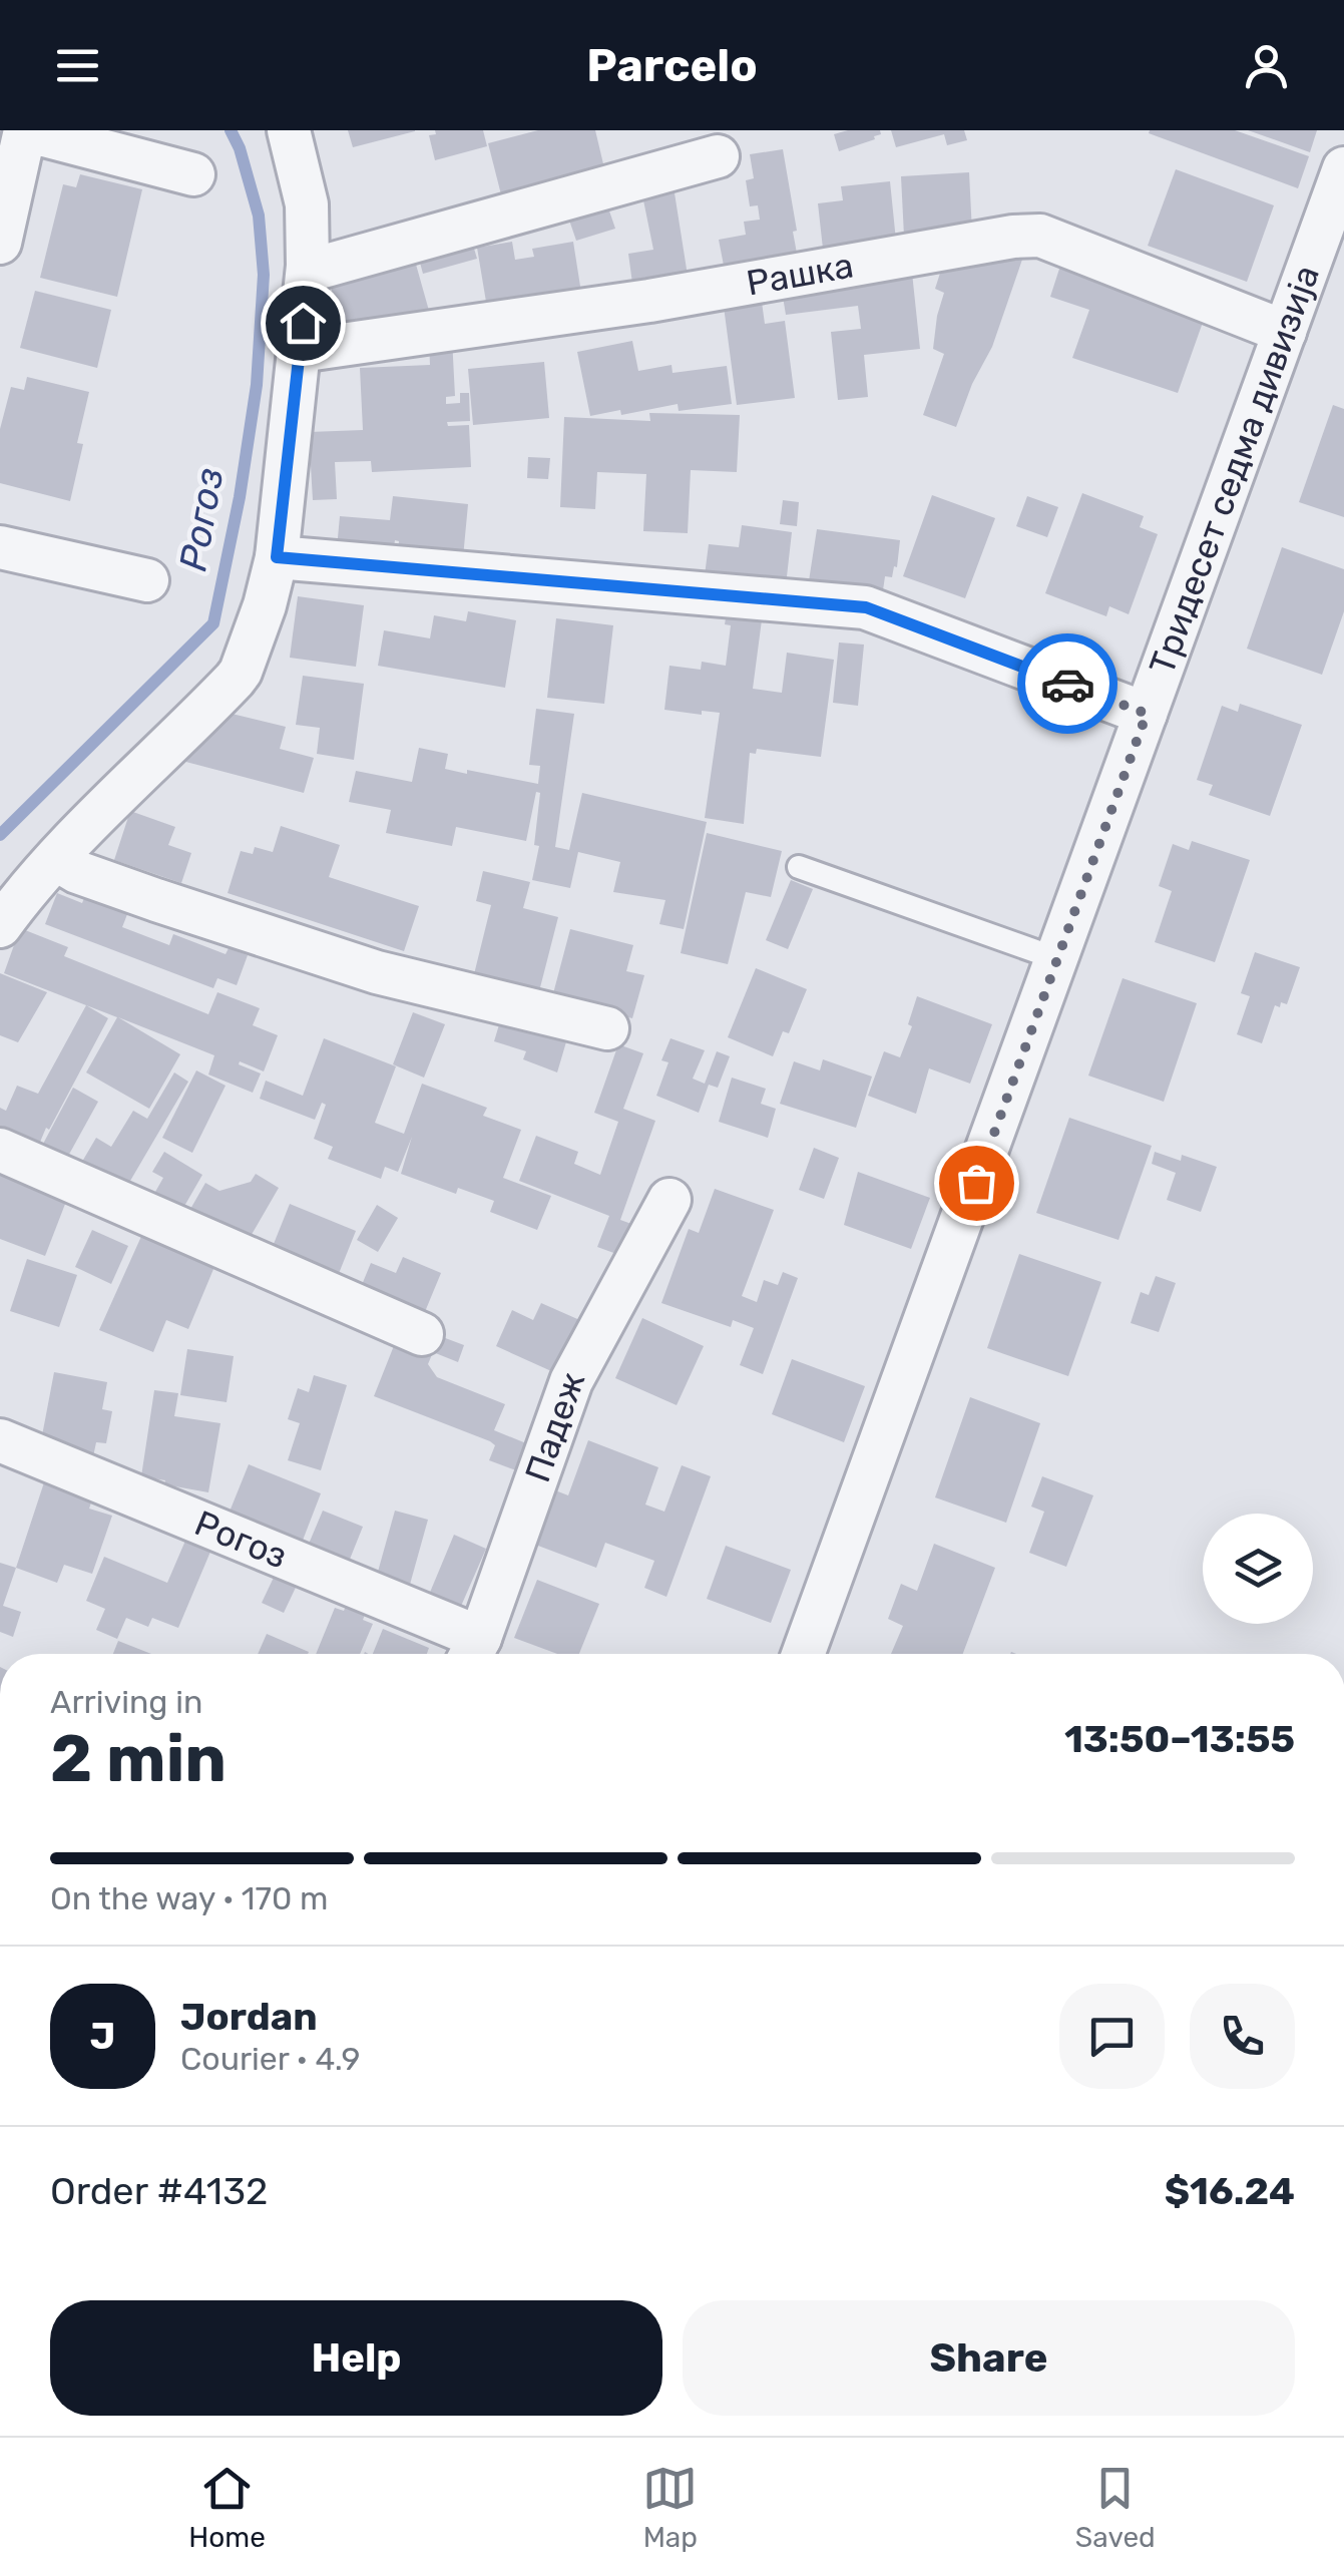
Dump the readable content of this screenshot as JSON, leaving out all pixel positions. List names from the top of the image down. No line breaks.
{"streets":{"street":["Рашка","Тридесет седма дивизија","Падеж","Рогоз"]},"crossings":[["Рашка","Тридесет седма дивизија"],["Падеж","Рогоз"]],"water":["Рогоз"],"page":{"header":"Parcelo","heading":["2 min","Arriving in","13:50–13:55"],"panel":["Jordan","Courier · 4.9","Order #4132","$16.24"],"bar":"On the way · 170 m","round":"J","buttons":["Help","Share"],"tabs":["Home","Map","Saved"]}}
